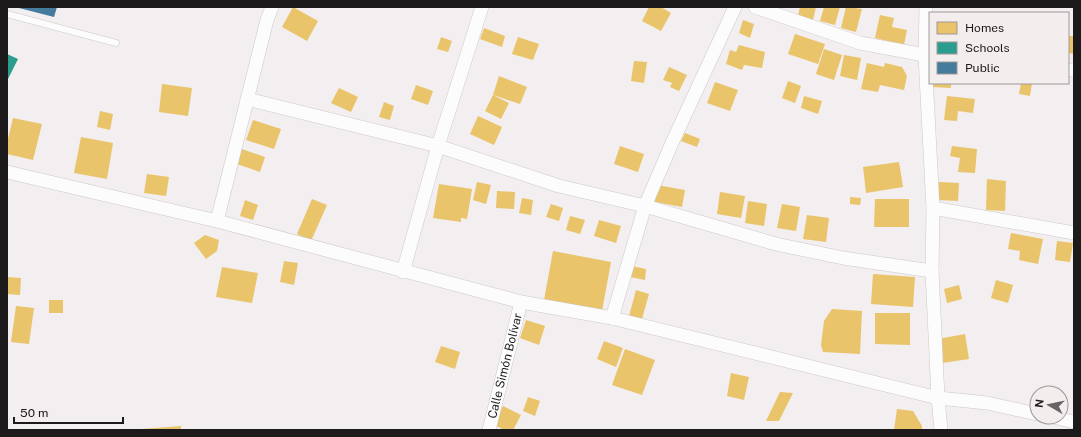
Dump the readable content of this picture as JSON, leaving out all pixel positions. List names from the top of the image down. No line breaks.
{"streets":{"street":["Calle Simón Bolívar"]},"legend":["Homes","Schools","Public"],"scale_bar":"50 m","north":"left"}
